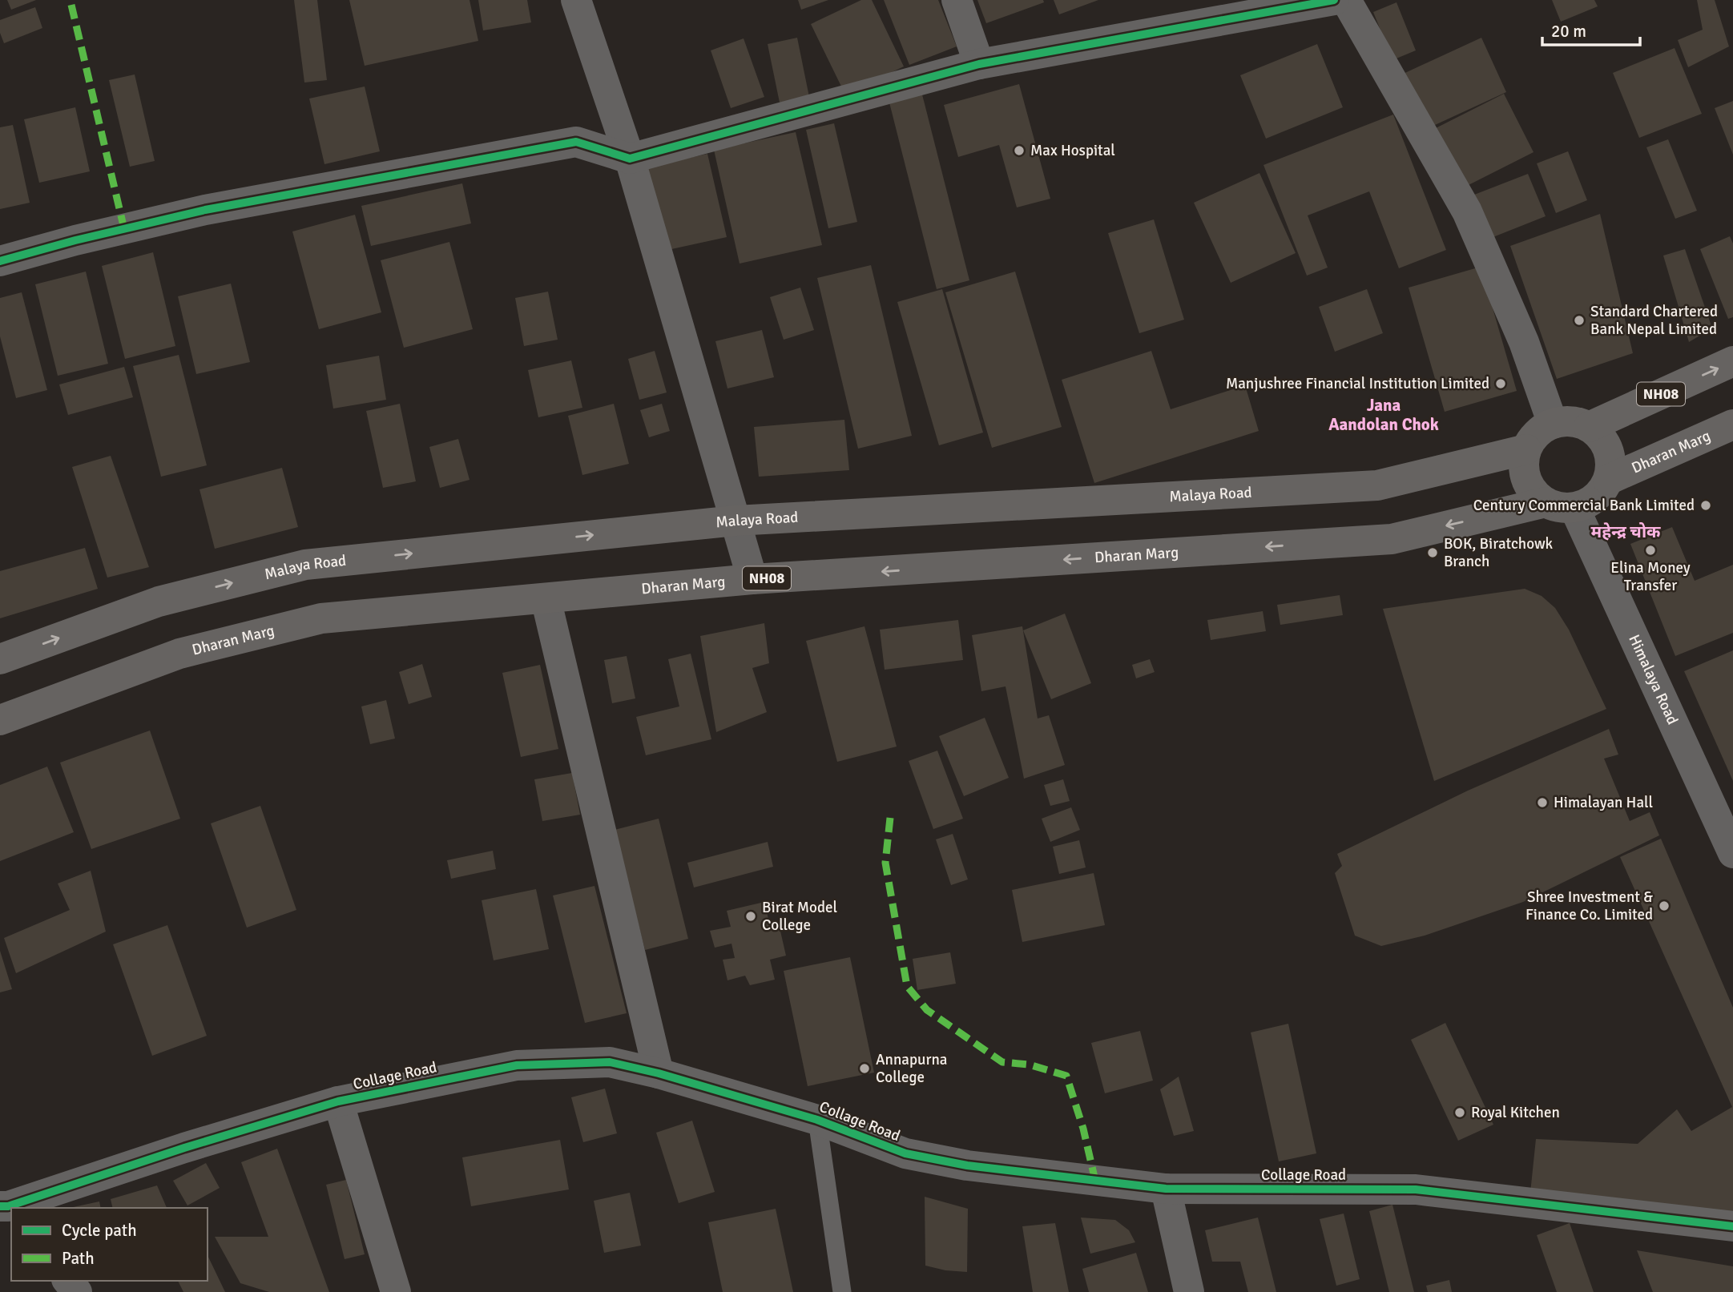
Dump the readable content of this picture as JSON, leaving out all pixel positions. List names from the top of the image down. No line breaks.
{"streets":{"main road":["NH08","Dharan Marg","Malaya Road"],"street":["Himalaya Road","Collage Road"]},"crossings":[["NH08","Dharan Marg"],["NH08","Malaya Road"],["NH08","Himalaya Road"],["Dharan Marg","Malaya Road"],["Dharan Marg","Himalaya Road"],["Malaya Road","Himalaya Road"]],"one_way":["Dharan Marg","Malaya Road"],"districts":["Jana Aandolan Chok","महेन्द्र चोक"],"places":["Max Hospital","Standard Chartered Bank Nepal Limited","Manjushree Financial Institution Limited","Century Commercial Bank Limited","Elina Money Transfer","BOK, Biratchowk Branch","Himalayan Hall","Shree Investment & Finance Co. Limited","Birat Model College","Annapurna College","Royal Kitchen"],"legend":["Cycle path","Path"],"scale_bar":"20 m"}
